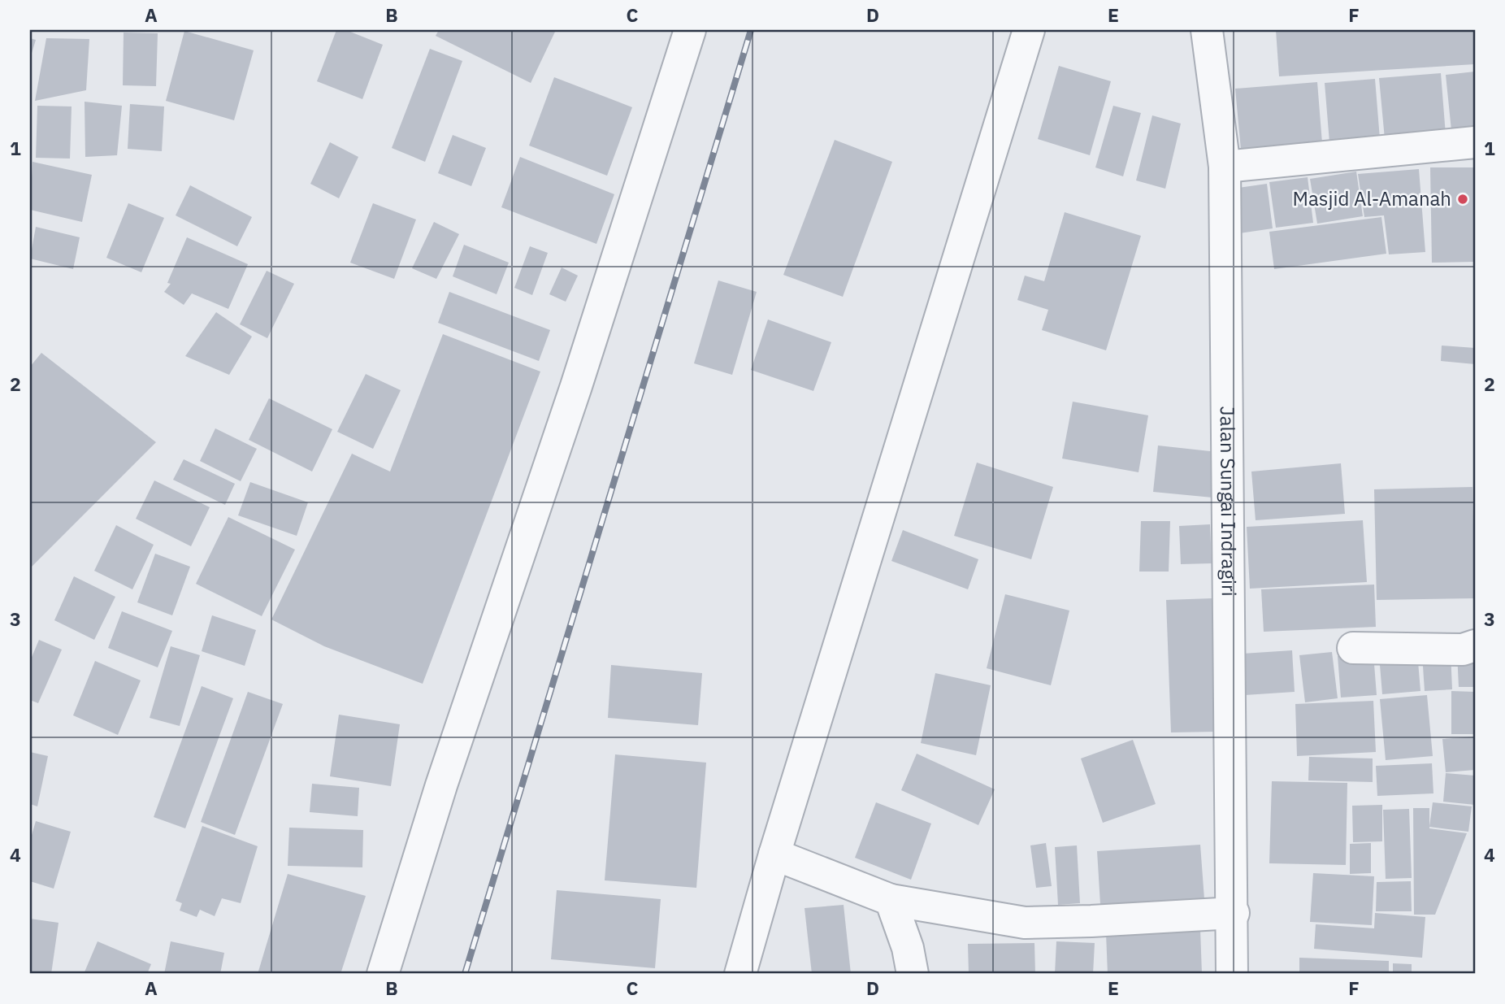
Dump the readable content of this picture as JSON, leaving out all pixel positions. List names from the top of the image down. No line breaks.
{"streets":{"street":["Jalan Sungai Indragiri"]},"places":["Masjid Al-Amanah"],"grid":{"columns":["A","B","C","D","E","F"],"rows":["1","2","3","4"]}}
